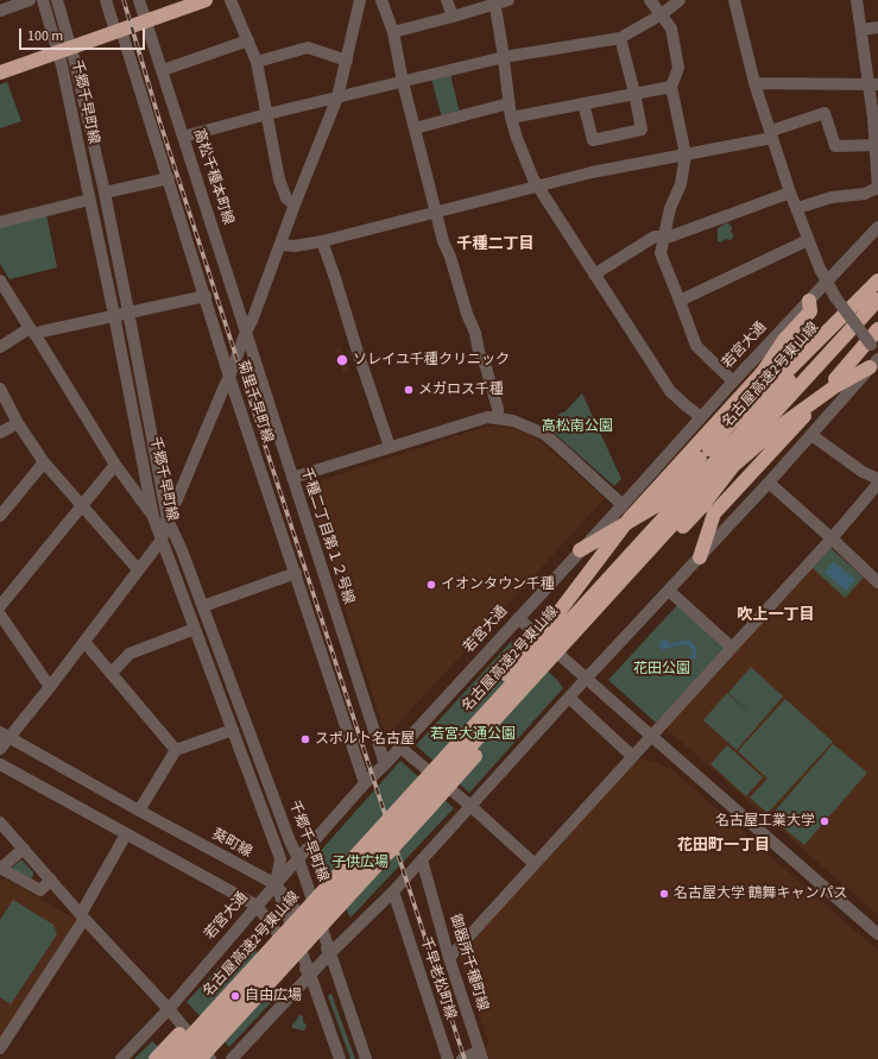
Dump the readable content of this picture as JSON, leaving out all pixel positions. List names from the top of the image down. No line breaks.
{"streets":{"highway":["名古屋高速2号東山線"],"street":["千郷千早町線","高松千種本町線","若宮大通","菊里千早町線","千種二丁目第１２号線","葵町線","御器所千種町線","千早老松町線"]},"crossings":[["千郷千早町線","若宮大通"],["千郷千早町線","葵町線"],["高松千種本町線","千種二丁目第１２号線"],["若宮大通","菊里千早町線"],["若宮大通","千種二丁目第１２号線"],["若宮大通","葵町線"]],"districts":["千種二丁目","吹上一丁目","花田町一丁目"],"parks":["高松南公園","花田公園","若宮大通公園","子供広場"],"places":["ソレイユ千種クリニック","メガロス千種","イオンタウン千種","スポルト名古屋","名古屋工業大学","名古屋大学 鶴舞キャンパス","自由広場"],"scale_bar":"100 m"}
